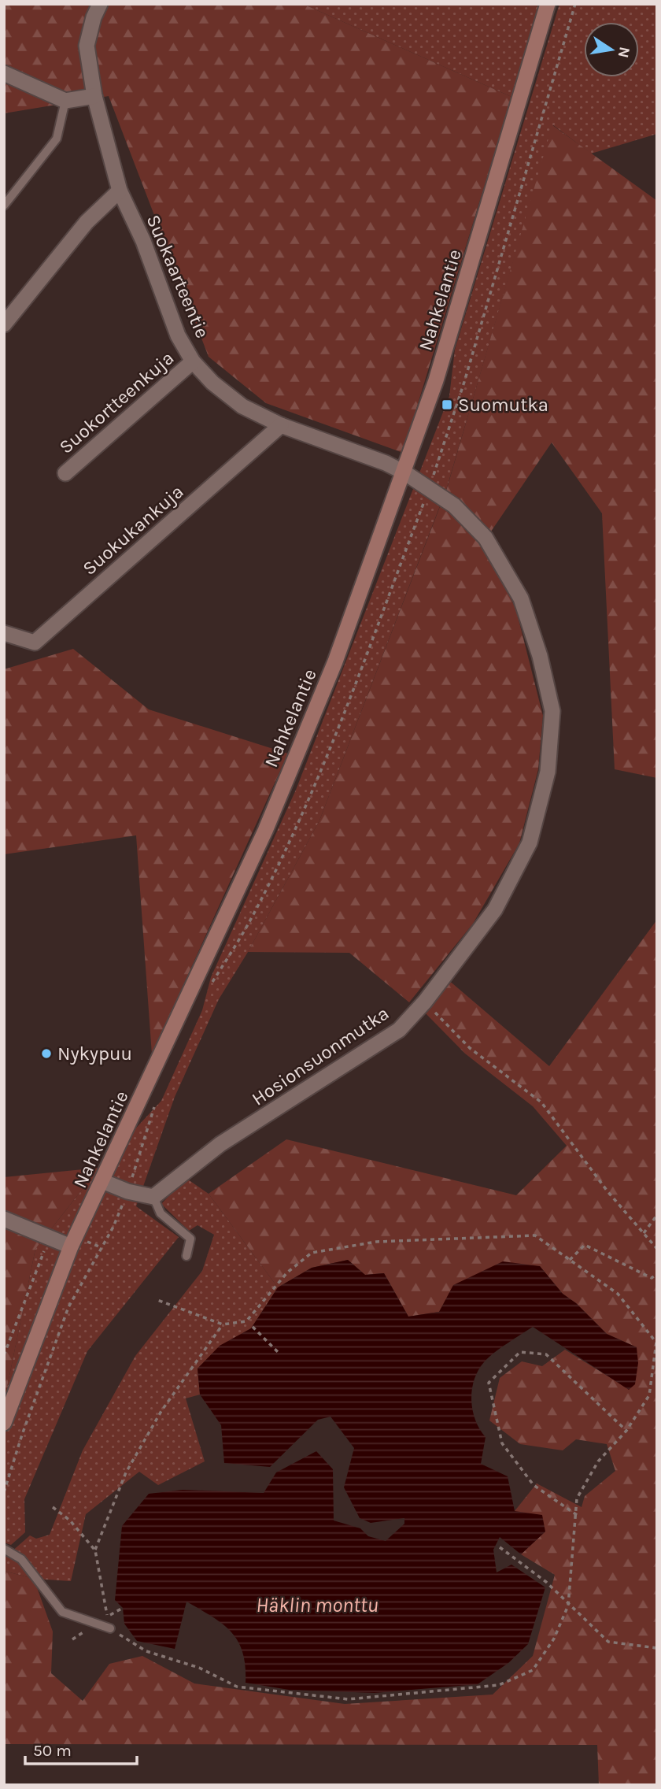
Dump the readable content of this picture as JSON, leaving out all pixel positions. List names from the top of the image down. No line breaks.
{"streets":{"main road":["Nahkelantie"],"street":["Suokaarteentie","Suokortteenkuja","Suokukankuja","Hosionsuonmutka"]},"crossings":[["Suokaarteentie","Nahkelantie"],["Suokaarteentie","Suokortteenkuja"],["Suokaarteentie","Suokukankuja"],["Suokaarteentie","Hosionsuonmutka"],["Nahkelantie","Hosionsuonmutka"]],"water":["Häklin monttu"],"places":{"transit":["Suomutka"],"other":["Nykypuu"]},"scale_bar":"50 m","north":"right"}
